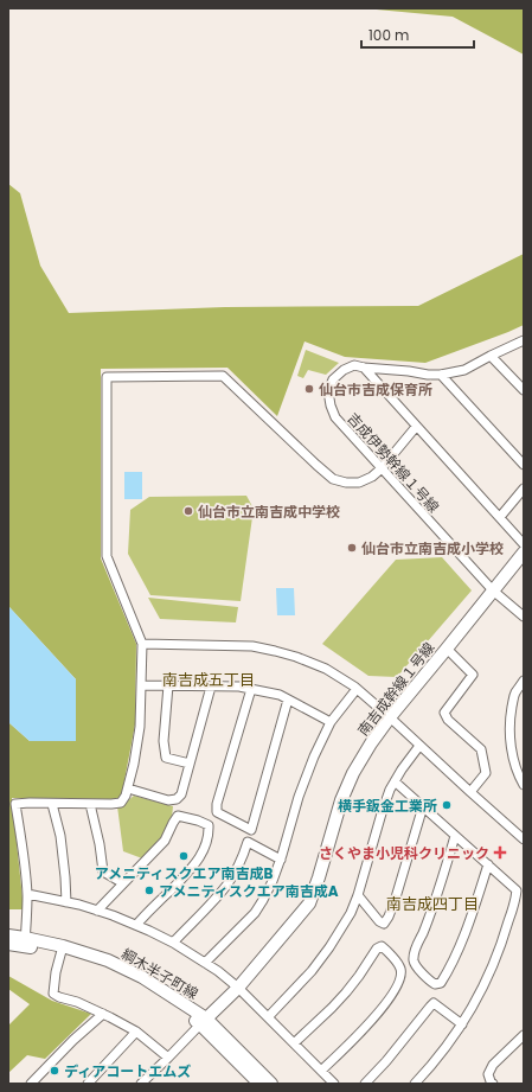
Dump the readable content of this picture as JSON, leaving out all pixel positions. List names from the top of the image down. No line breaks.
{"streets":{"street":["吉成伊勢幹線１号線","南吉成幹線１号線","綱木半子町線"]},"crossings":[["吉成伊勢幹線１号線","南吉成幹線１号線"],["南吉成幹線１号線","綱木半子町線"]],"districts":["南吉成五丁目","南吉成四丁目"],"places":{"other":["仙台市吉成保育所","仙台市立南吉成中学校","仙台市立南吉成小学校","横手鈑金工業所","アメニティスクエア南吉成B","アメニティスクエア南吉成A","ディアコートエムズ"],"health":["さくやま小児科クリニック"]},"scale_bar":"100 m"}
